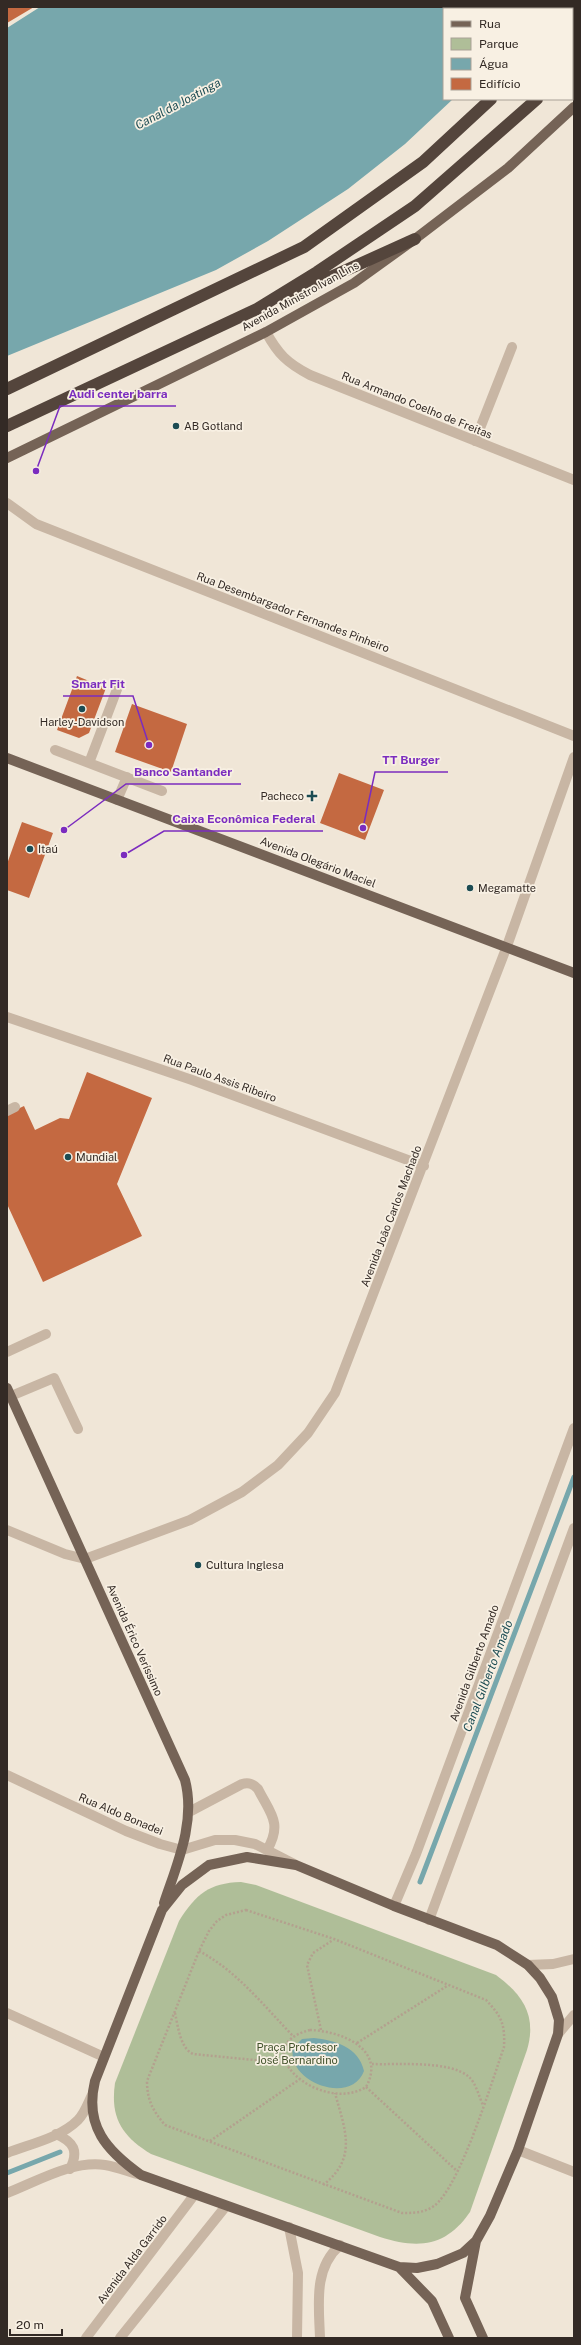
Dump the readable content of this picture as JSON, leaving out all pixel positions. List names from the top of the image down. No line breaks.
{"streets":{"highway":["Avenida Ministro Ivan Lins"],"main road":["Avenida Olegário Maciel","Avenida Érico Veríssimo"],"street":["Rua Armando Coelho de Freitas","Rua Desembargador Fernandes Pinheiro","Rua Paulo Assis Ribeiro","Avenida João Carlos Machado","Avenida Gilberto Amado","Rua Aldo Bonadei","Avenida Alda Garrido"]},"crossings":[["Avenida Ministro Ivan Lins","Rua Armando Coelho de Freitas"],["Avenida Olegário Maciel","Avenida João Carlos Machado"],["Rua Paulo Assis Ribeiro","Avenida João Carlos Machado"],["Avenida João Carlos Machado","Avenida Érico Veríssimo"],["Avenida Érico Veríssimo","Rua Aldo Bonadei"]],"water":["Canal da Joatinga","Canal Gilberto Amado"],"parks":["Praça Professor José Bernardino"],"places":{"other":["AB Gotland","Audi center barra","Harley-Davidson","Smart Fit","TT Burger","Banco Santander","Itaú","Caixa Econômica Federal","Megamatte","Mundial","Cultura Inglesa"],"health":["Pacheco"]},"legend":["Rua","Parque","Água","Edifício"],"scale_bar":"20 m"}
